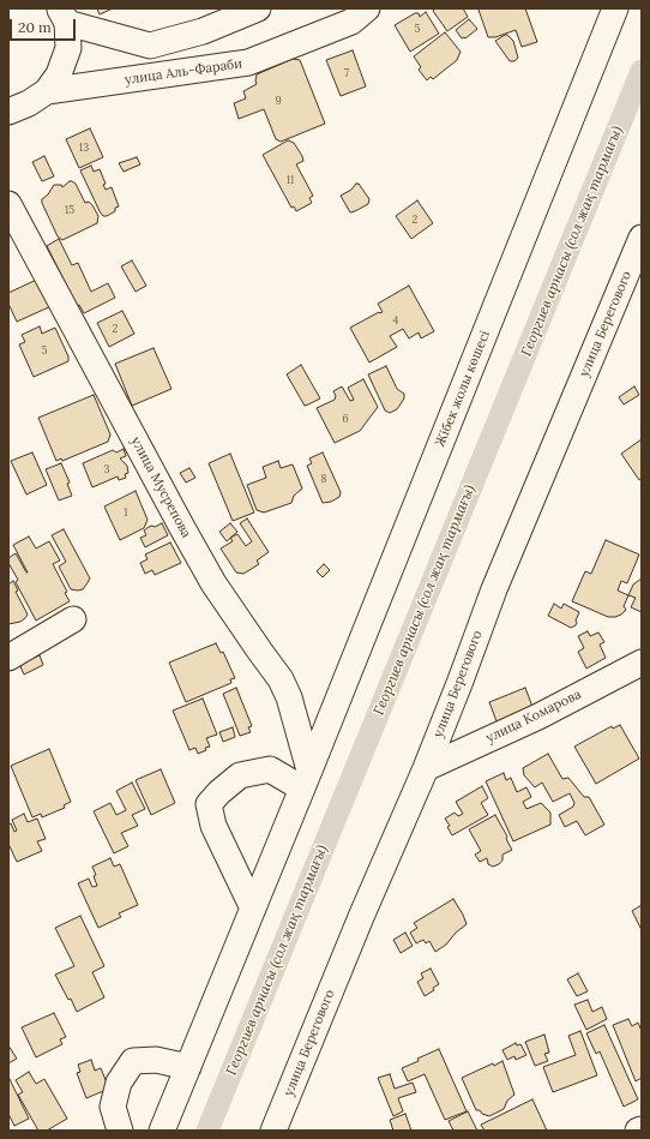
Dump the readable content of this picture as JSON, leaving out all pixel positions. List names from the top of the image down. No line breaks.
{"streets":{"street":["улица Аль-Фараби","улица Берегового","Жібек жолы көшесі","улица Мусрепова","улица Комарова"]},"crossings":[["улица Берегового","улица Комарова"],["Жібек жолы көшесі","улица Мусрепова"]],"water":["Георгиев арнасы (сол жақ тармағы)"],"house_numbers":["5","7","9","13","11","15","2","4","2","5","6","3","8","1"],"scale_bar":"20 m"}
